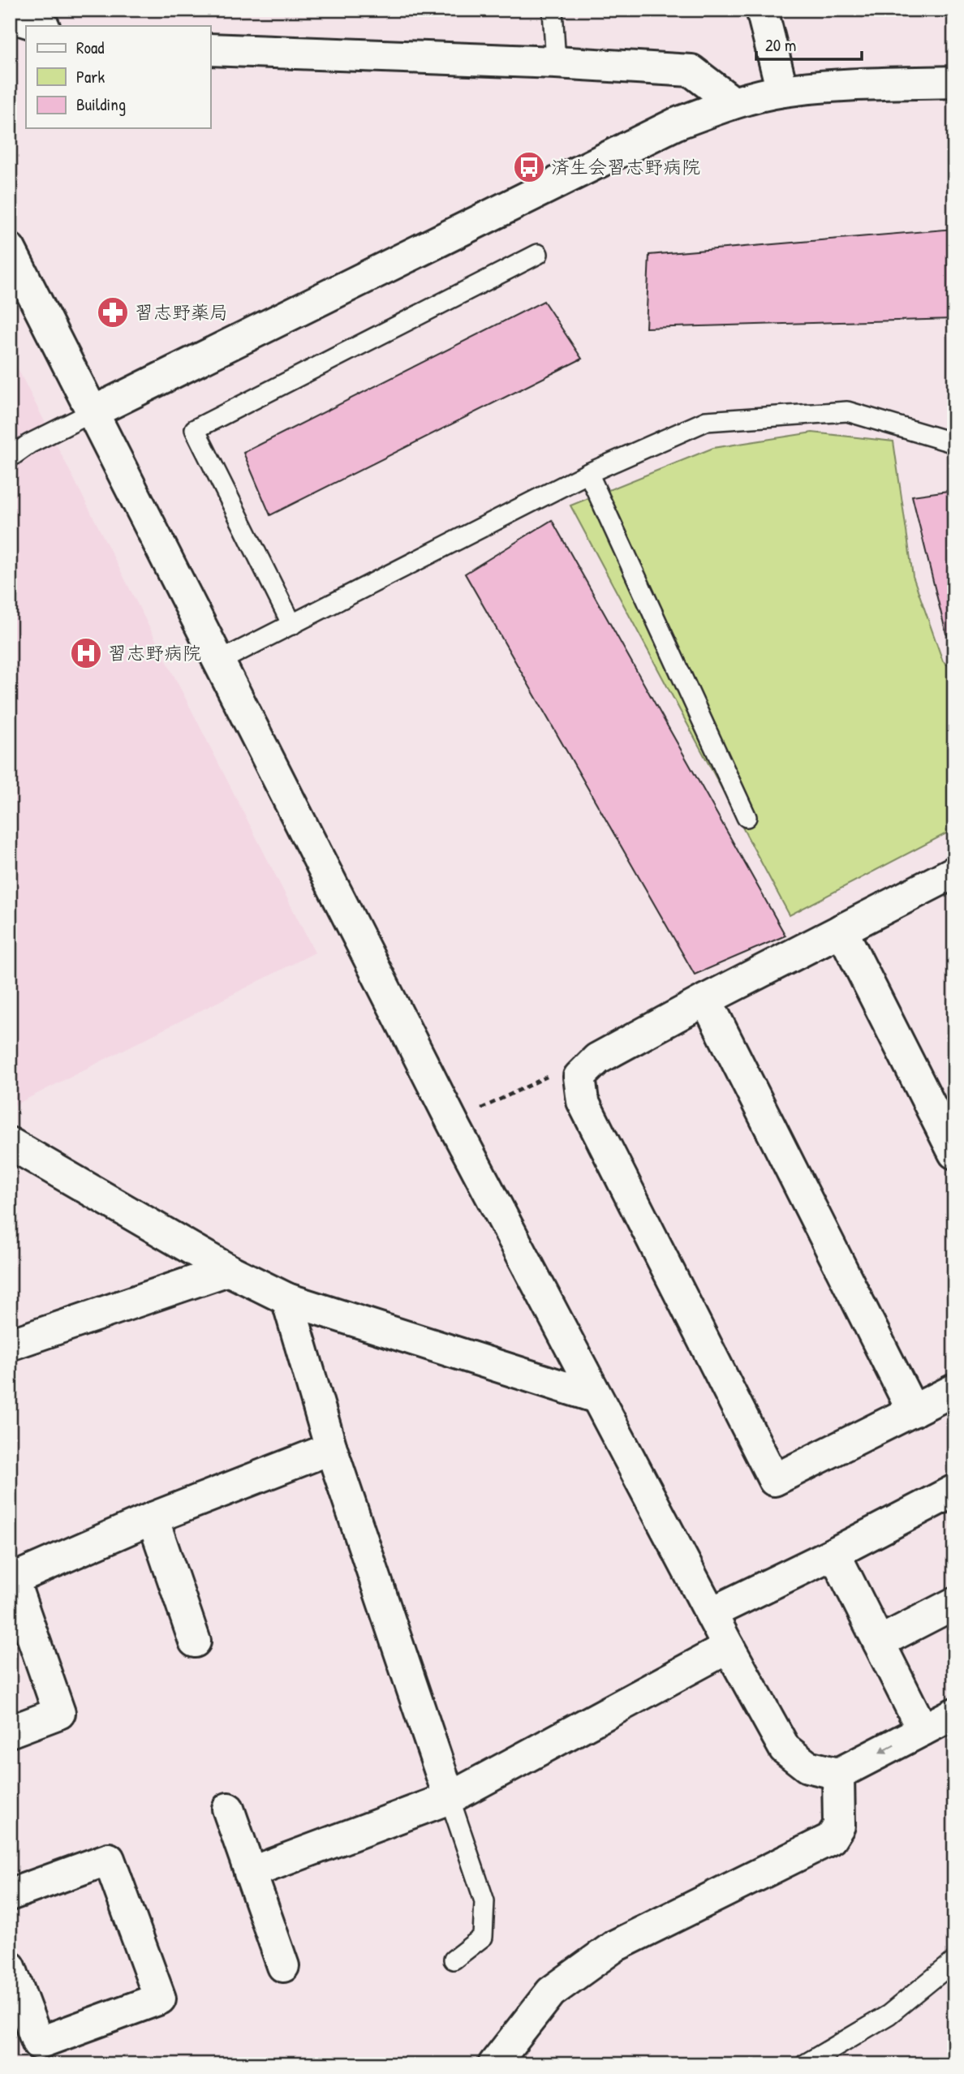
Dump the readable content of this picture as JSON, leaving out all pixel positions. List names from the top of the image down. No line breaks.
{"places":{"bus stop":["済生会習志野病院"],"pharmacy":["習志野薬局"],"hospital":["習志野病院"]},"legend":["Road","Park","Building"],"scale_bar":"20 m"}
